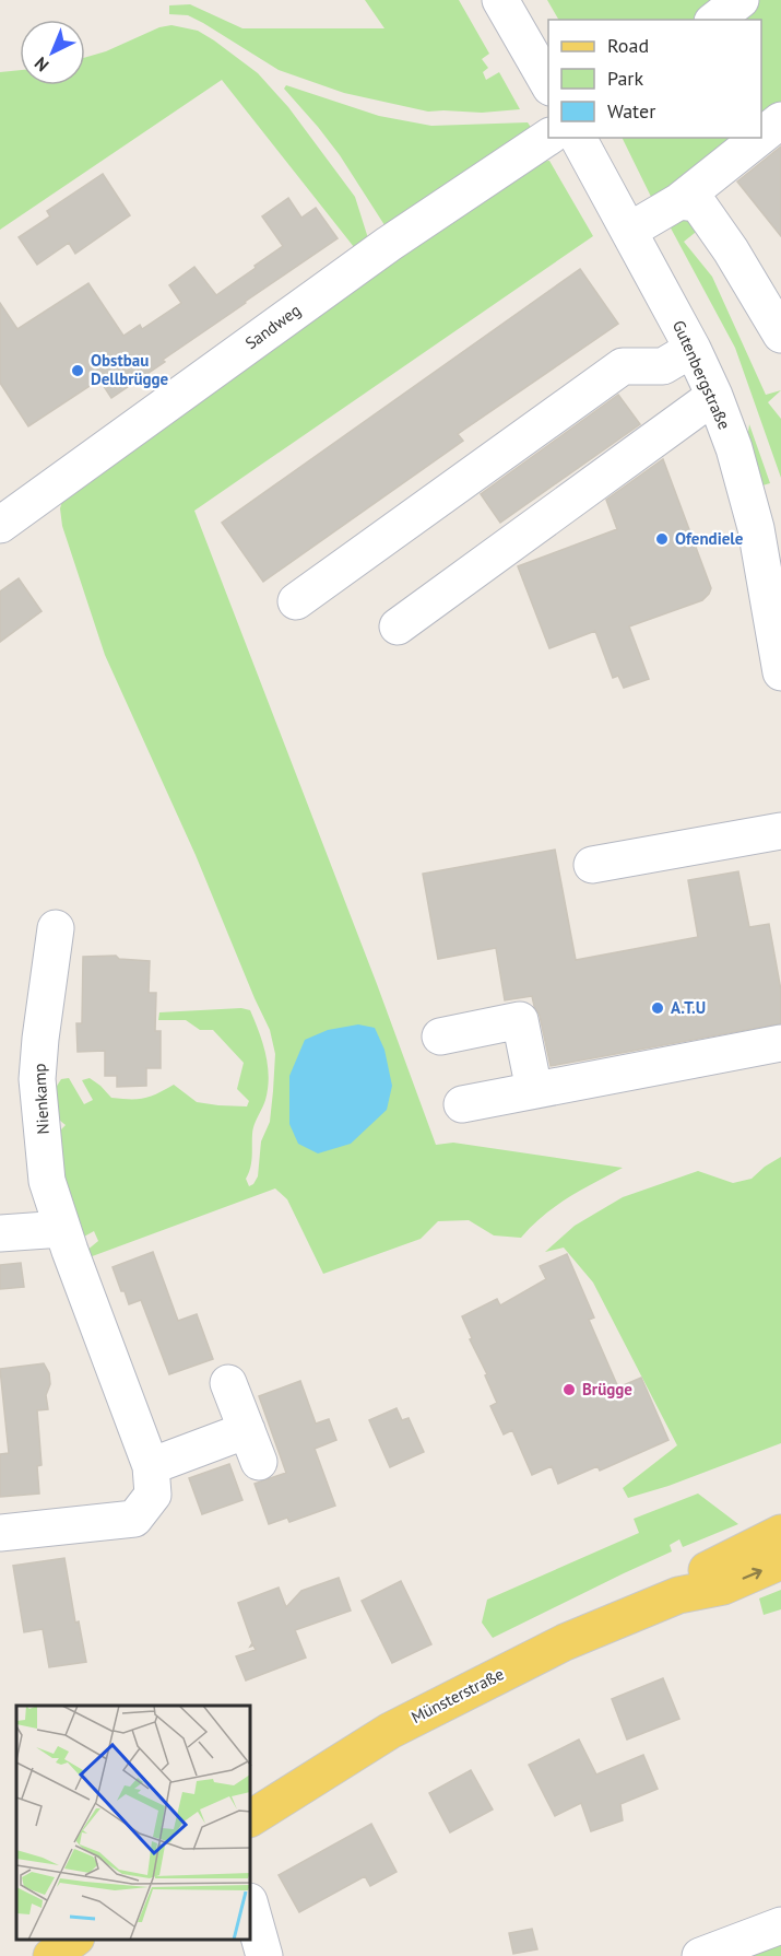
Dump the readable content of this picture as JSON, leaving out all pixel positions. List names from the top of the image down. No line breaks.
{"streets":{"main road":["Münsterstraße"],"street":["Sandweg","Gutenbergstraße","Nienkamp"]},"places":["Obstbau Dellbrügge","Ofendiele","A.T.U","Brügge"],"legend":["Road","Park","Water"],"north":"bottom left"}
